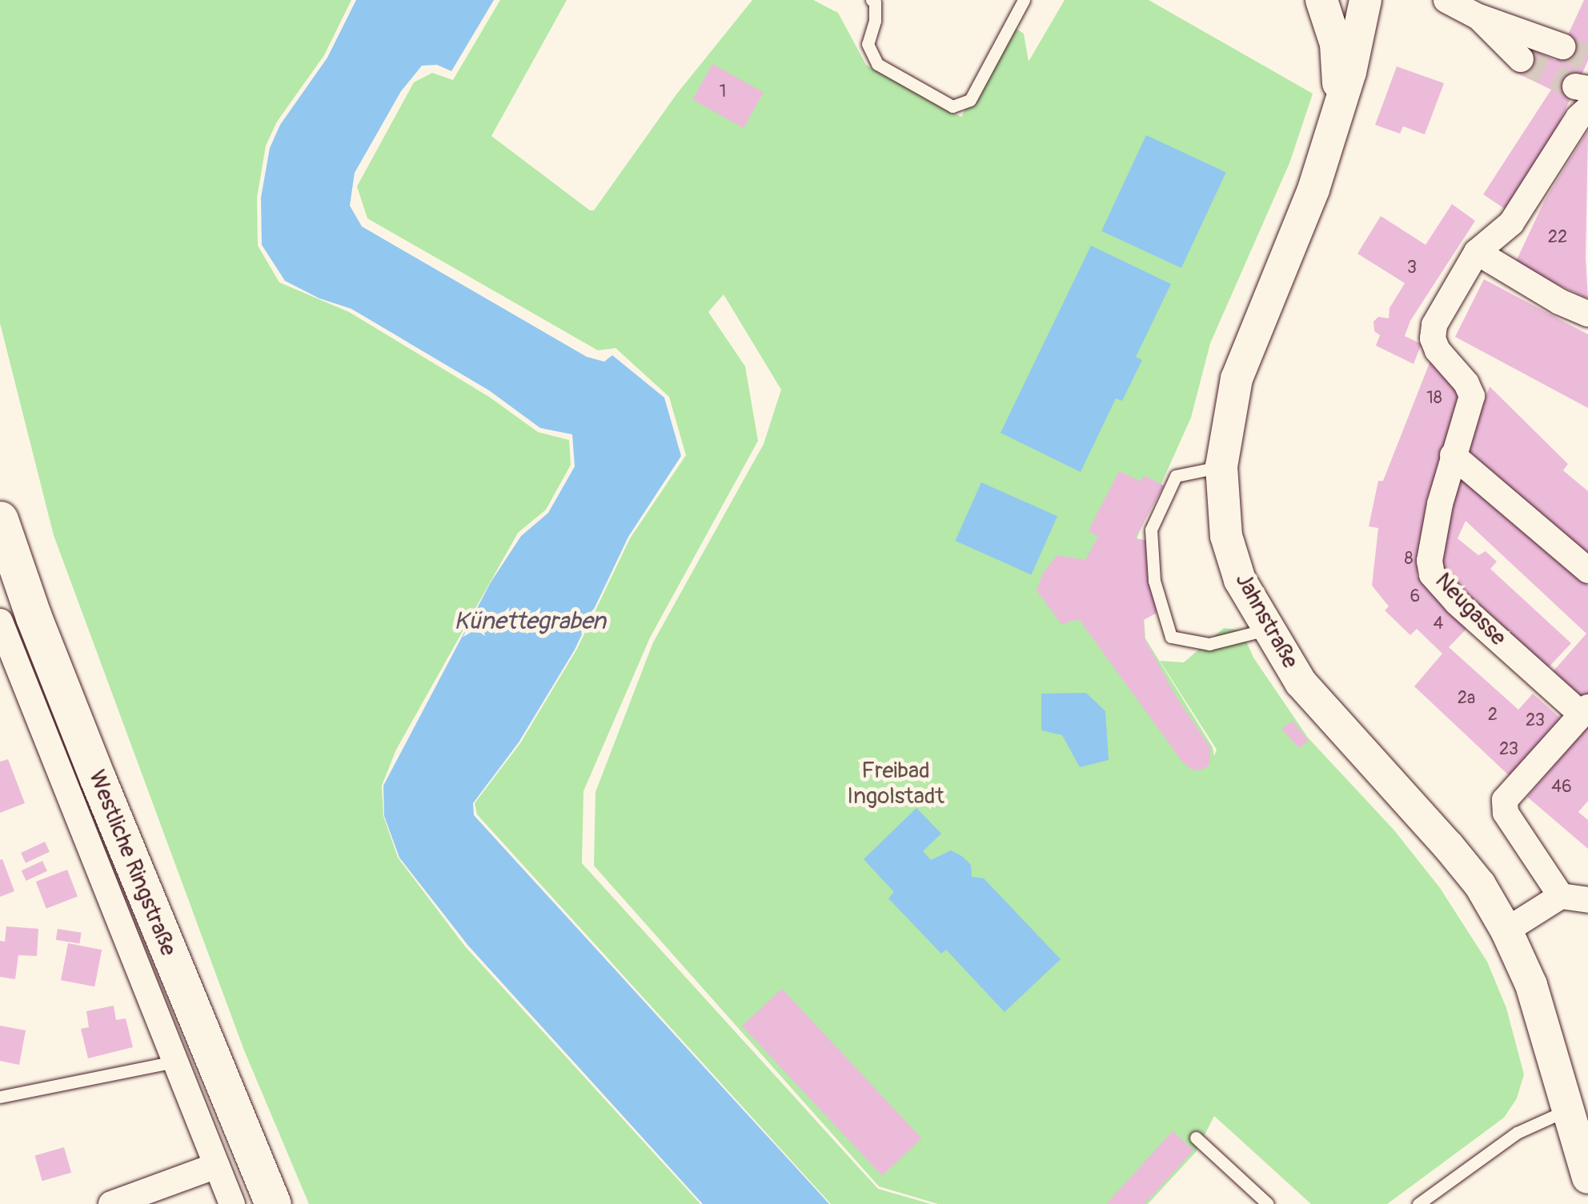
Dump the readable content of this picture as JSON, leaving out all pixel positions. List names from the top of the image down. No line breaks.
{"streets":{"main road":["Westliche Ringstraße"],"street":["Neugasse","Jahnstraße"]},"water":["Künettegraben"],"parks":["Freibad Ingolstadt"],"house_numbers":["1","22","3","18","8","6","4","2a","2","23","23","46"]}
